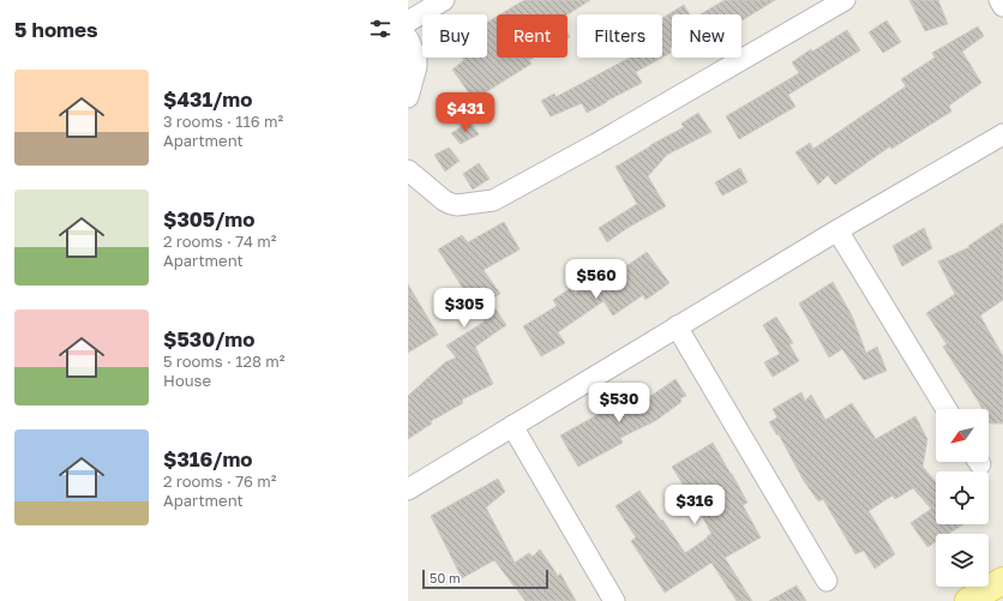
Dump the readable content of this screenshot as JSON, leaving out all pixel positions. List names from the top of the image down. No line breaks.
{"scale_bar":"50 m","north":"bottom left","page":{"heading":"5 homes","chip":["Buy","Rent","Filters","New"],"list":[{"name":"$431/mo","note":"3 rooms · 116 m² · Apartment"},{"name":"$305/mo","note":"2 rooms · 74 m² · Apartment"},{"name":"$530/mo","note":"5 rooms · 128 m² · House"},{"name":"$316/mo","note":"2 rooms · 76 m² · Apartment"}],"price":["$431","$560","$305","$530","$316"],"scale":"50 m"}}
